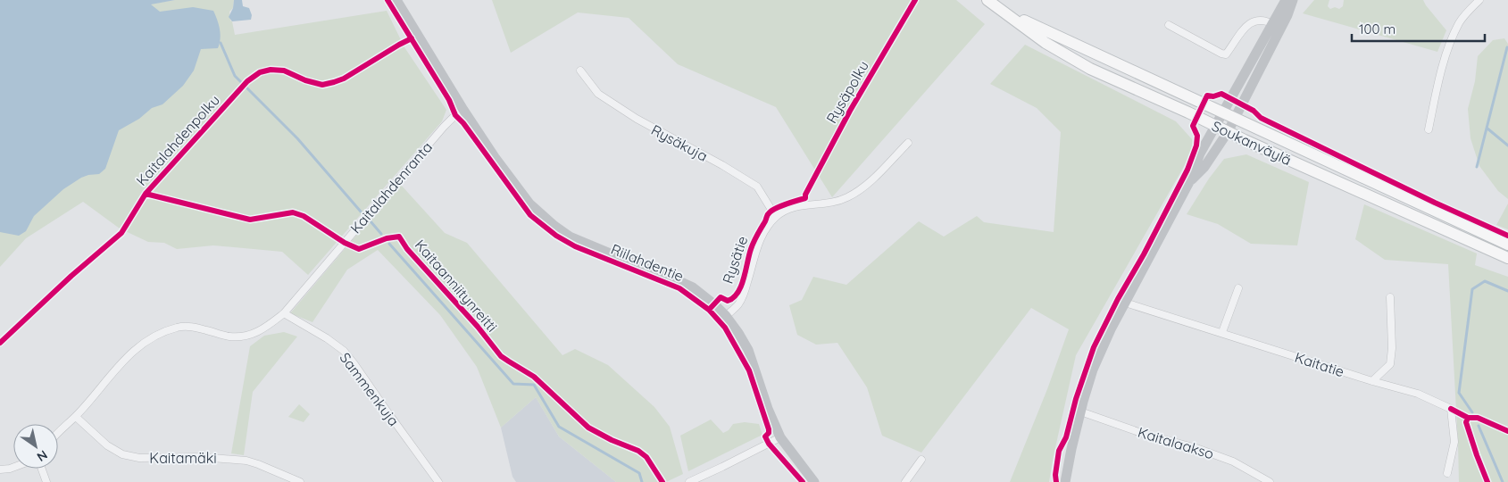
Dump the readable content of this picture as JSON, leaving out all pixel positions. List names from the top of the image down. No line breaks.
{"streets":{"main road":["Soukanväylä","Riilahdentie"],"street":["Rysäkuja","Kaitalahdenranta","Rysätie","Kaitatie","Sammenkuja","Kaitalaakso","Kaitamäki"],"cycle path":["Rysäpolku","Kaitalahdenpolku"]},"crossings":[["Rysäkuja","Rysätie"],["Kaitalahdenranta","Riilahdentie"],["Kaitalahdenranta","Sammenkuja"],["Kaitalahdenranta","Kaitamäki"],["Rysätie","Riilahdentie"]],"scale_bar":"100 m","north":"bottom right"}
